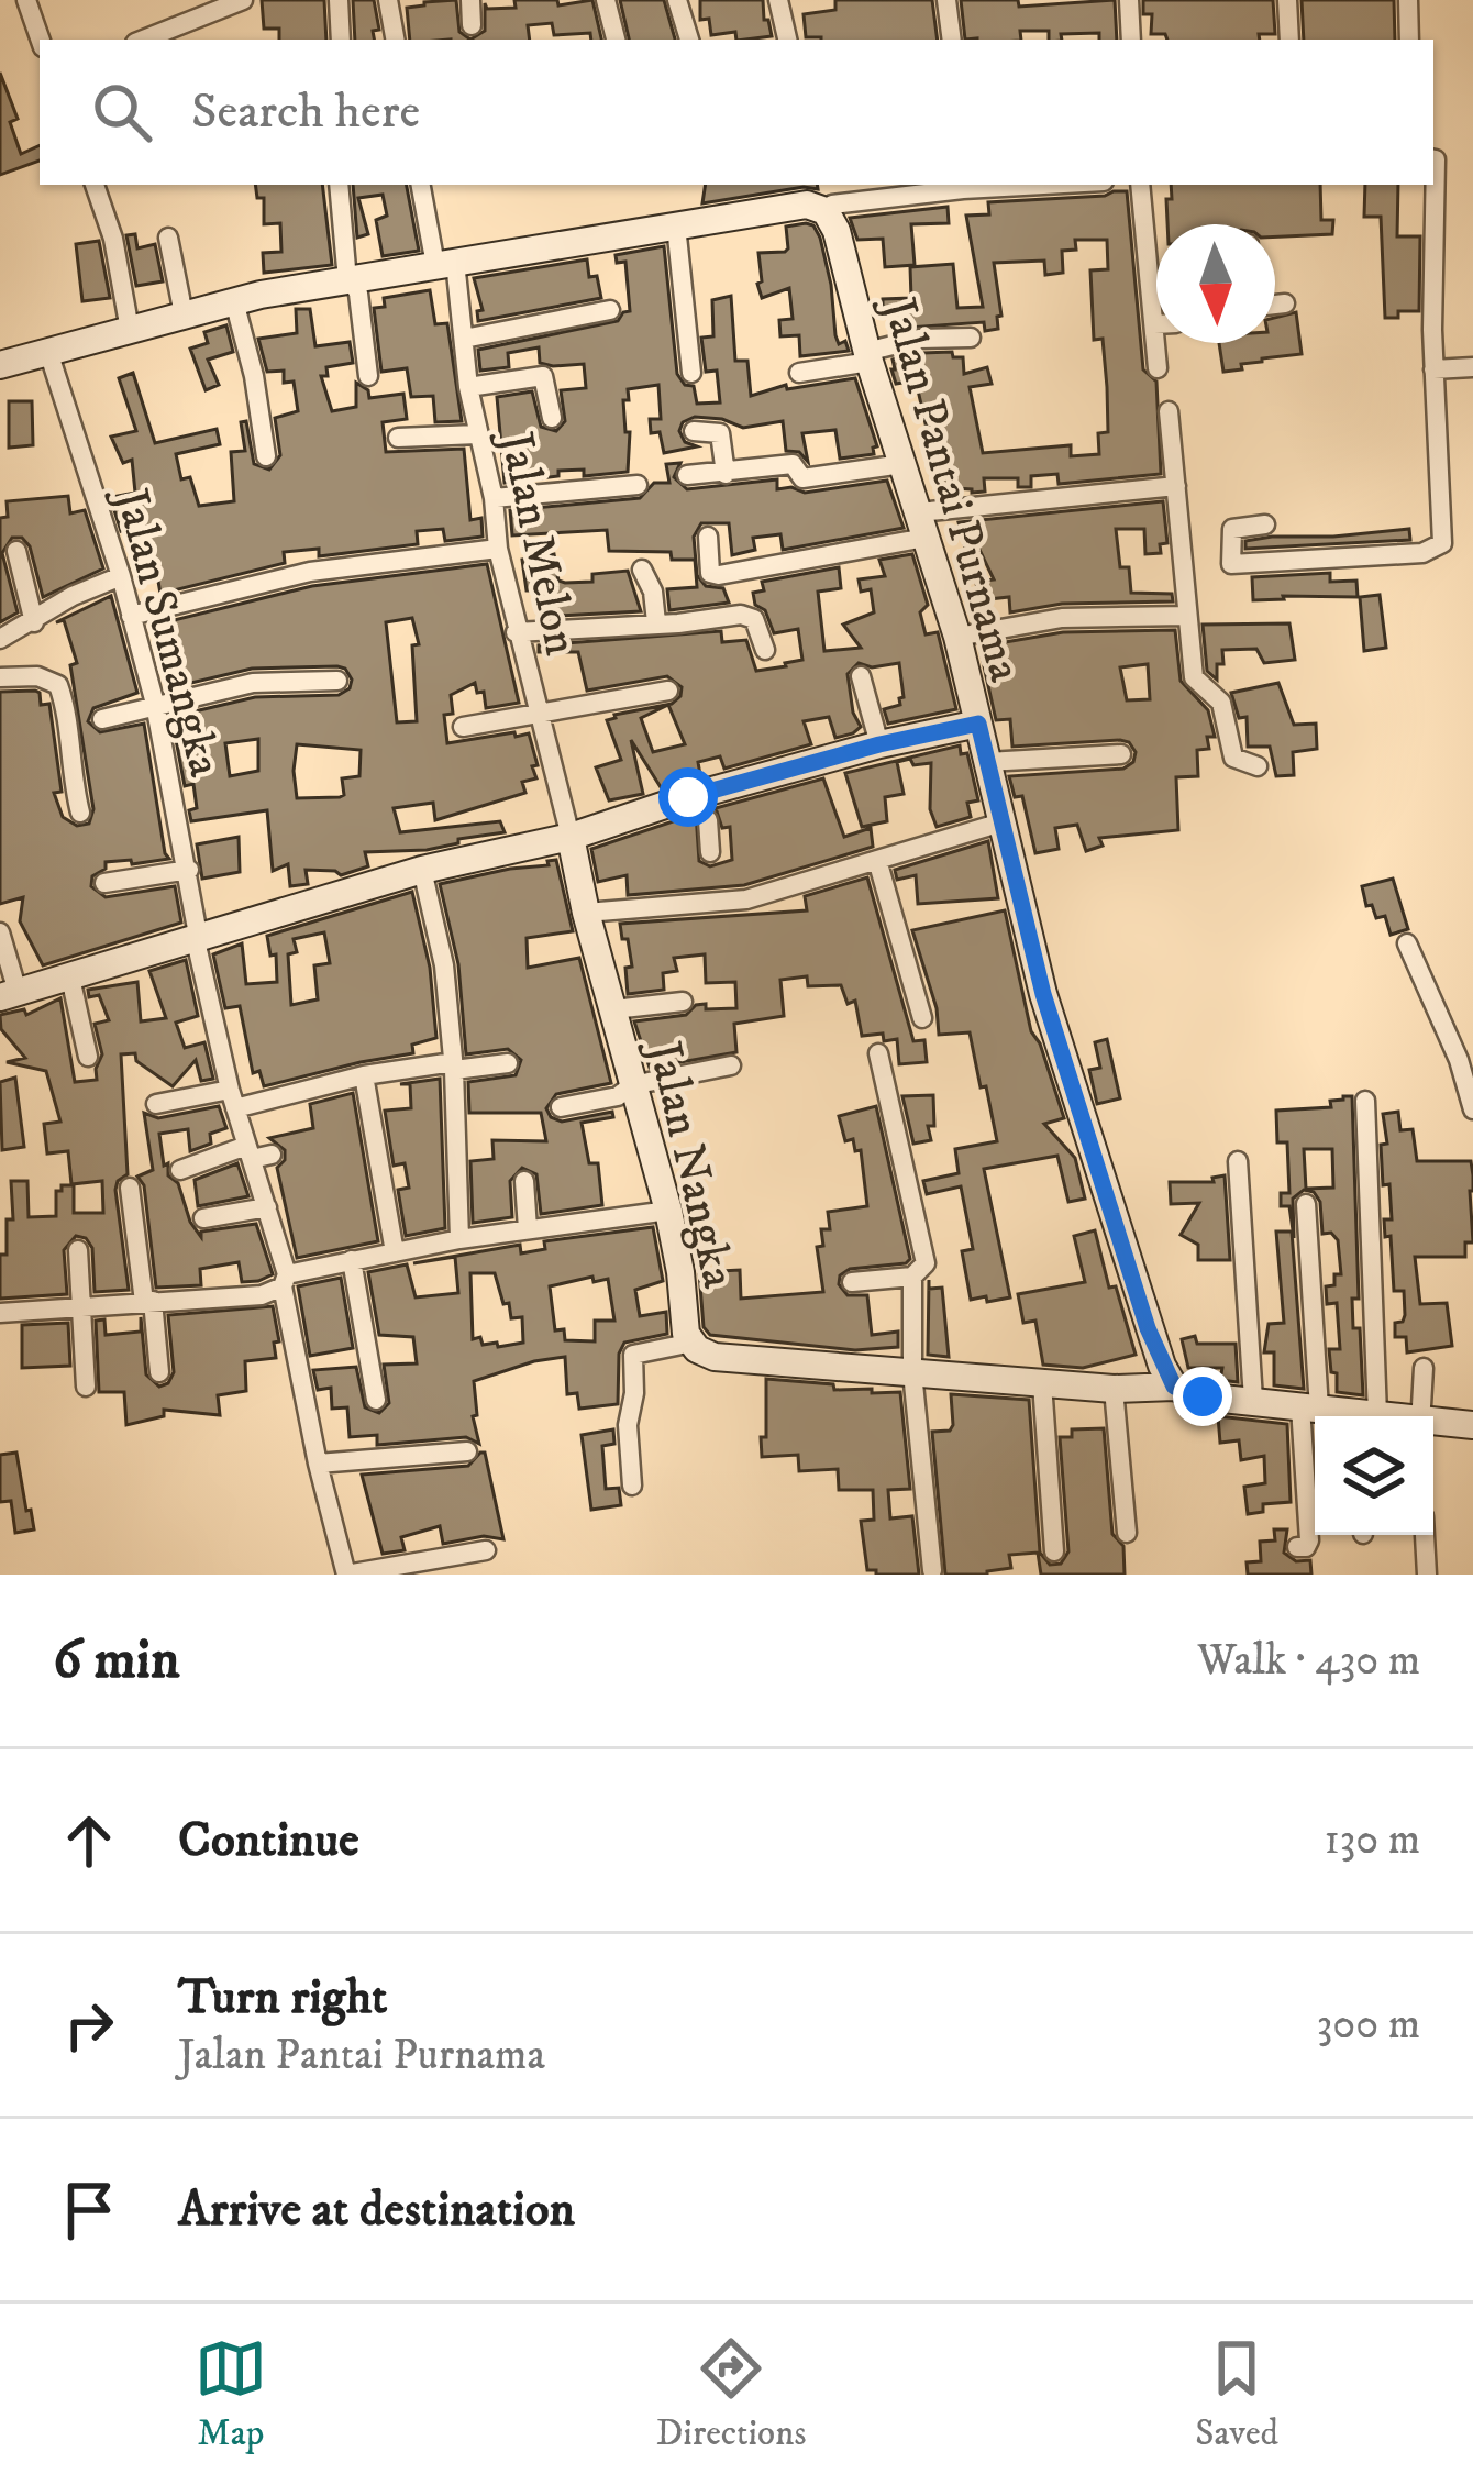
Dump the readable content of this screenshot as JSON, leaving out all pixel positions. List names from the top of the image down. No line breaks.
{"streets":{"street":["Jalan Pantai Purnama","Jalan Melon","Jalan Sumangka","Jalan Nangka"]},"crossings":[["Jalan Pantai Purnama","Jalan Nangka"],["Jalan Melon","Jalan Nangka"]],"north":"bottom","page":{"search":"Search here","heading":["6 min","Walk · 430 m"],"list":[["Continue","130 m"],["Turn right","Jalan Pantai Purnama","300 m"],"Arrive at destination"],"nav":["Map","Directions","Saved"]}}
